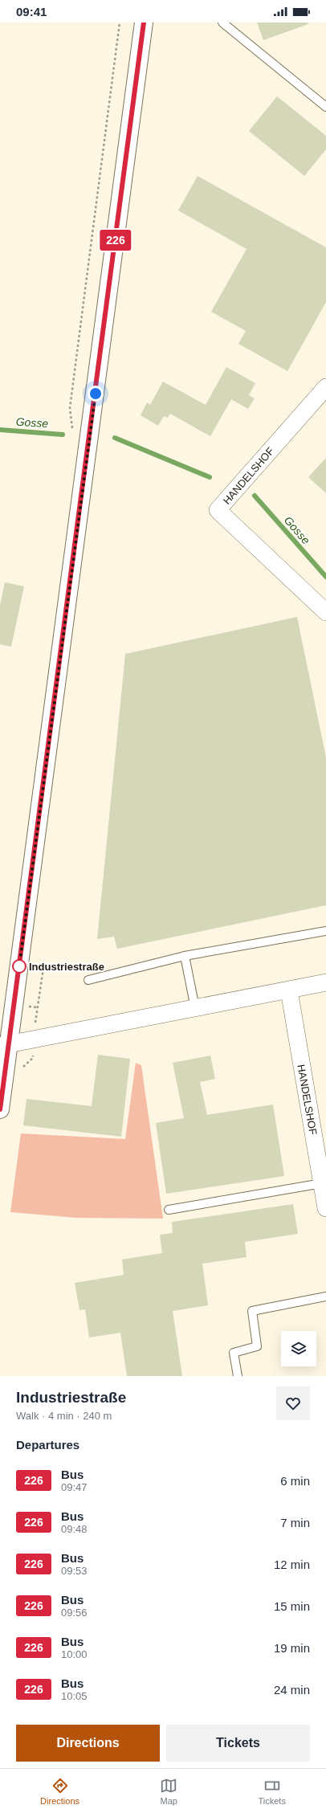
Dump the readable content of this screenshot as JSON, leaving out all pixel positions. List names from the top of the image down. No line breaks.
{"streets":{"street":["HANDELSHOF"]},"water":["Gosse"],"places":["Industriestraße"],"lines":["bus line 226"],"page":{"status":"09:41","on_map":"226","heading":[["Industriestraße","Walk · 4 min · 240 m"],"Departures"],"list":[{"mark":"226","name":"Bus","note":"09:47","value":"6 min"},{"mark":"226","name":"Bus","note":"09:48","value":"7 min"},{"mark":"226","name":"Bus","note":"09:53","value":"12 min"},{"mark":"226","name":"Bus","note":"09:56","value":"15 min"},{"mark":"226","name":"Bus","note":"10:00","value":"19 min"},{"mark":"226","name":"Bus","note":"10:05","value":"24 min"}],"buttons":["Directions","Tickets"],"tabs":["Directions","Map","Tickets"]}}
